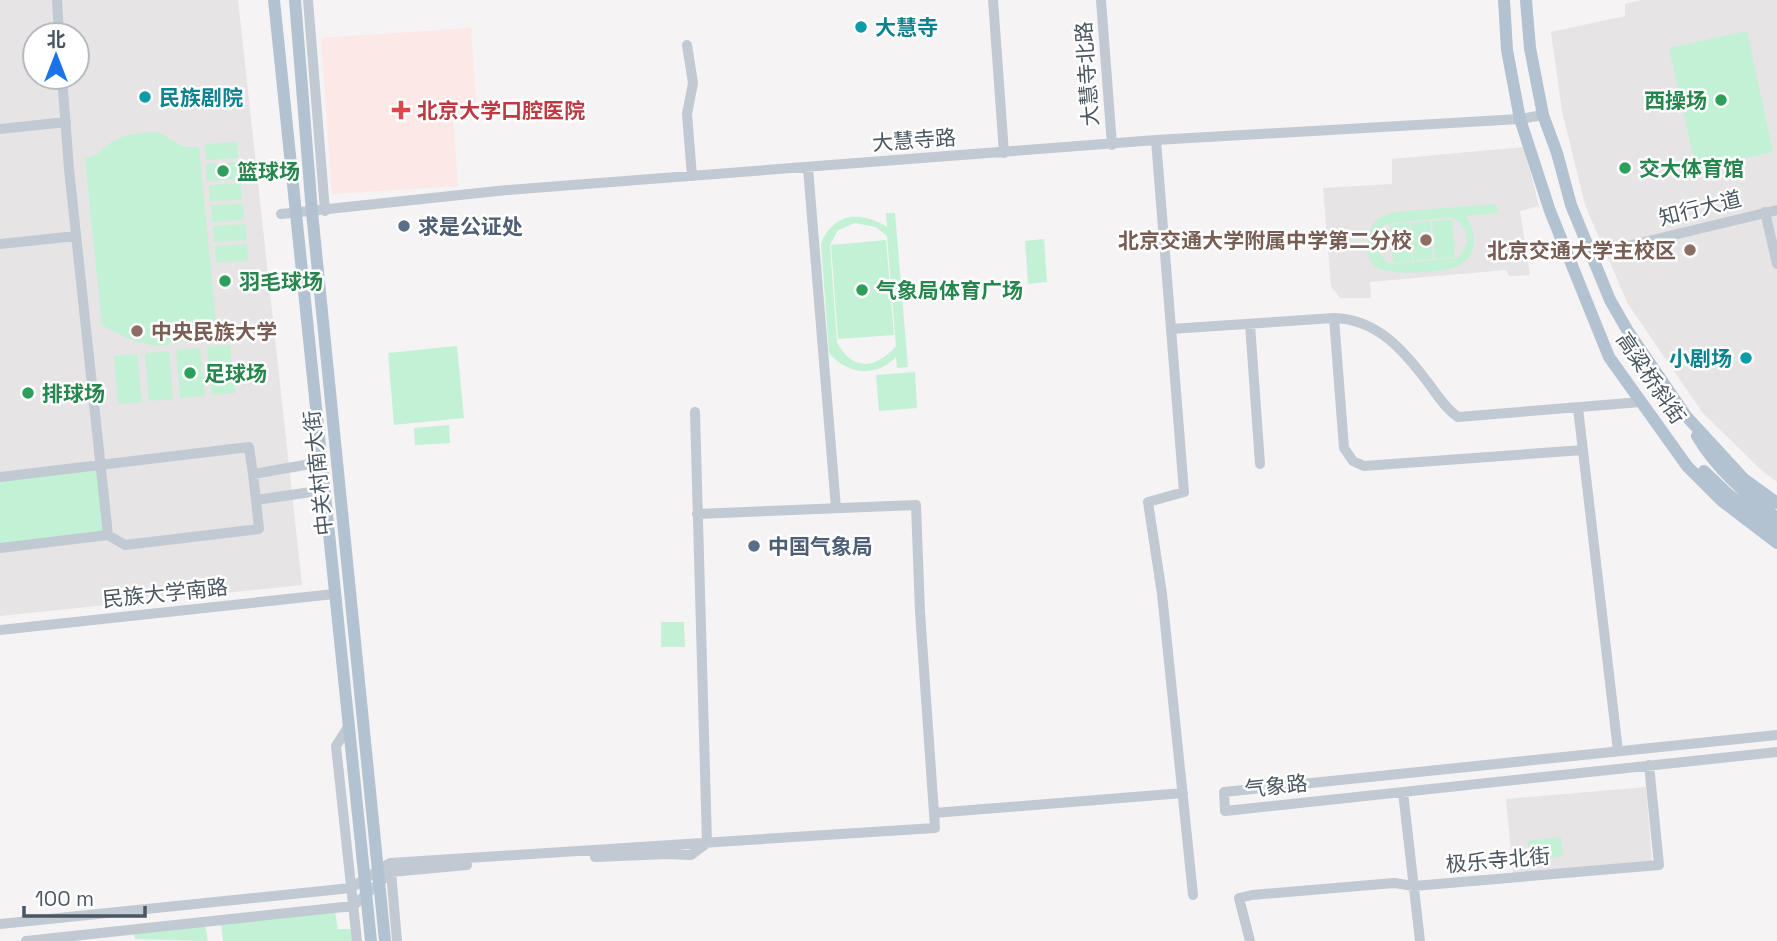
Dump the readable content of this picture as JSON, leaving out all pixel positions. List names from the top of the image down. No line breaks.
{"streets":{"main road":["高粱桥斜街","中关村南大街"],"street":["大慧寺北路","大慧寺路","知行大道","民族大学南路","气象路","极乐寺北街"]},"crossings":[["大慧寺北路","大慧寺路"],["大慧寺路","高粱桥斜街"],["大慧寺路","中关村南大街"],["知行大道","高粱桥斜街"],["中关村南大街","民族大学南路"],["气象路","极乐寺北街"]],"places":{"other":["大慧寺","民族剧院","西操场","交大体育馆","篮球场","求是公证处","北京交通大学附属中学第二分校","北京交通大学主校区","羽毛球场","气象局体育广场","中央民族大学","小剧场","足球场","排球场","中国气象局"],"health":["北京大学口腔医院"]},"scale_bar":"100 m","north":"top"}
